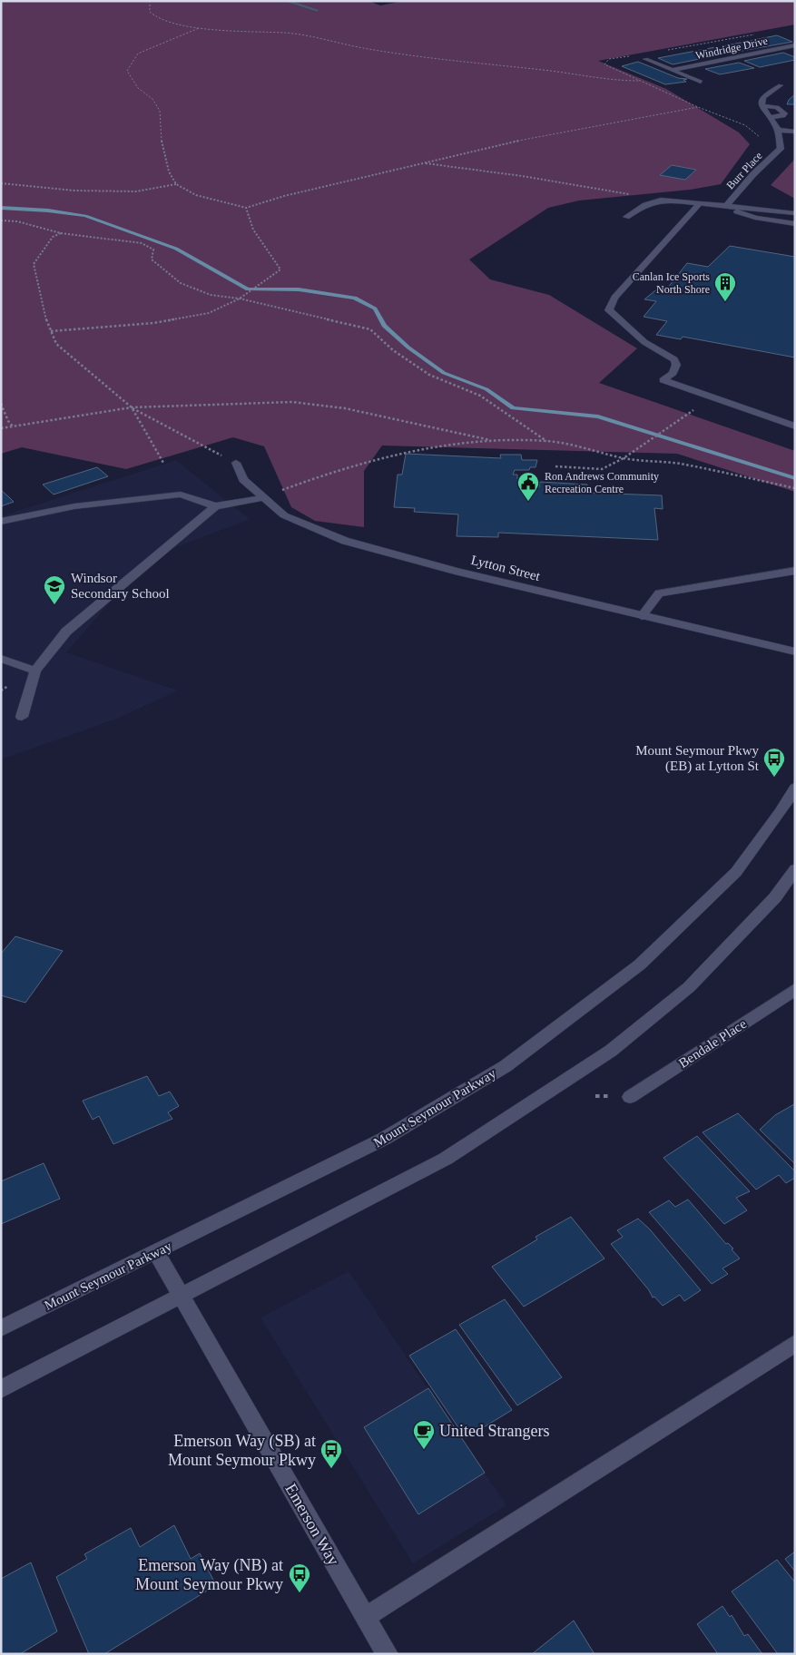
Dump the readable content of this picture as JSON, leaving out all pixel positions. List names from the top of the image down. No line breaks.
{"streets":{"street":["Windridge Drive","Burr Place","Lytton Street","Bendale Place","Mount Seymour Parkway","Emerson Way"]},"crossings":[["Mount Seymour Parkway","Emerson Way"]],"places":{"building":["Canlan Ice Sports North Shore"],"public building":["Ron Andrews Community Recreation Centre"],"school or university":["Windsor Secondary School"],"bus stop":["Mount Seymour Pkwy (EB) at Lytton St","Emerson Way (SB) at Mount Seymour Pkwy","Emerson Way (NB) at Mount Seymour Pkwy"],"cafe":["United Strangers"]}}
